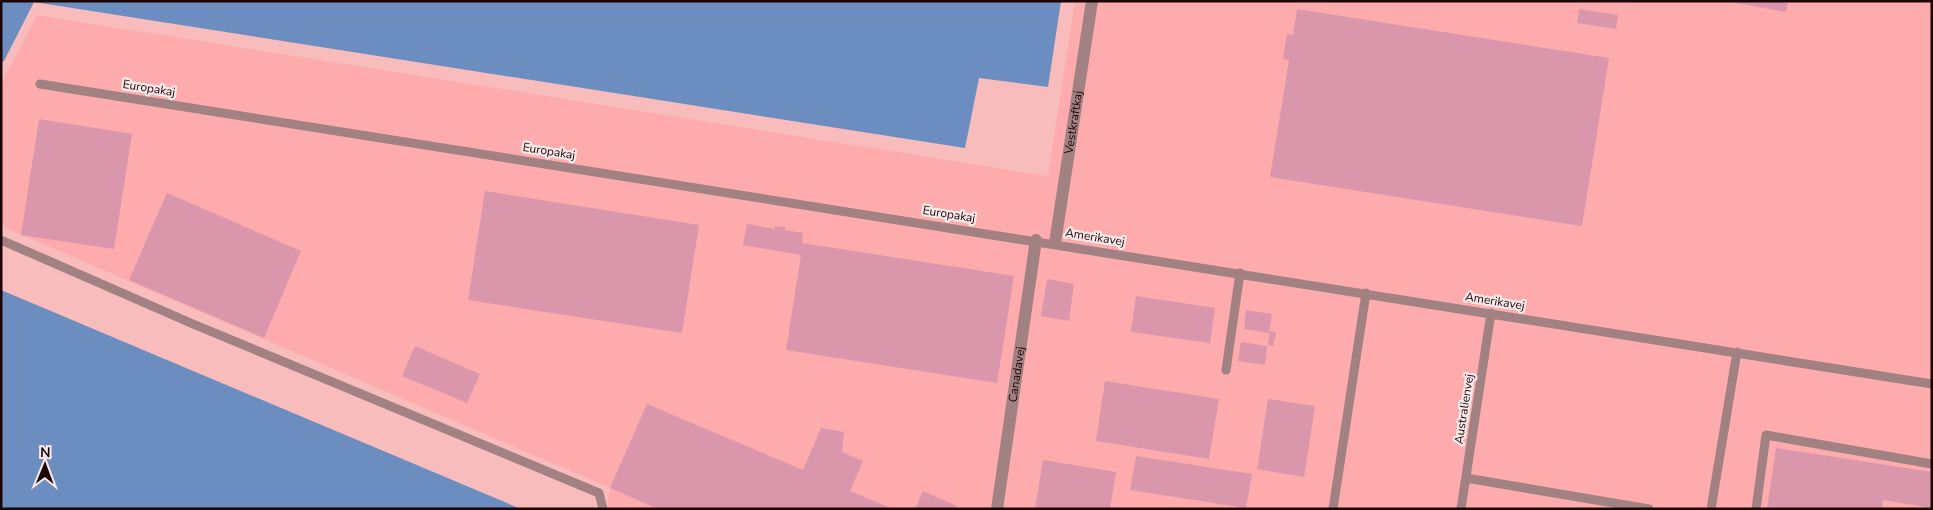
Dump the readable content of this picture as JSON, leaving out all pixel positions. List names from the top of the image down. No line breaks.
{"streets":{"street":["Vestkraftkaj","Canadavej"],"lane":["Europakaj","Amerikavej","Australienvej"]},"crossings":[["Europakaj","Vestkraftkaj"],["Europakaj","Amerikavej"],["Europakaj","Canadavej"],["Vestkraftkaj","Amerikavej"],["Amerikavej","Australienvej"]],"north":"top"}
